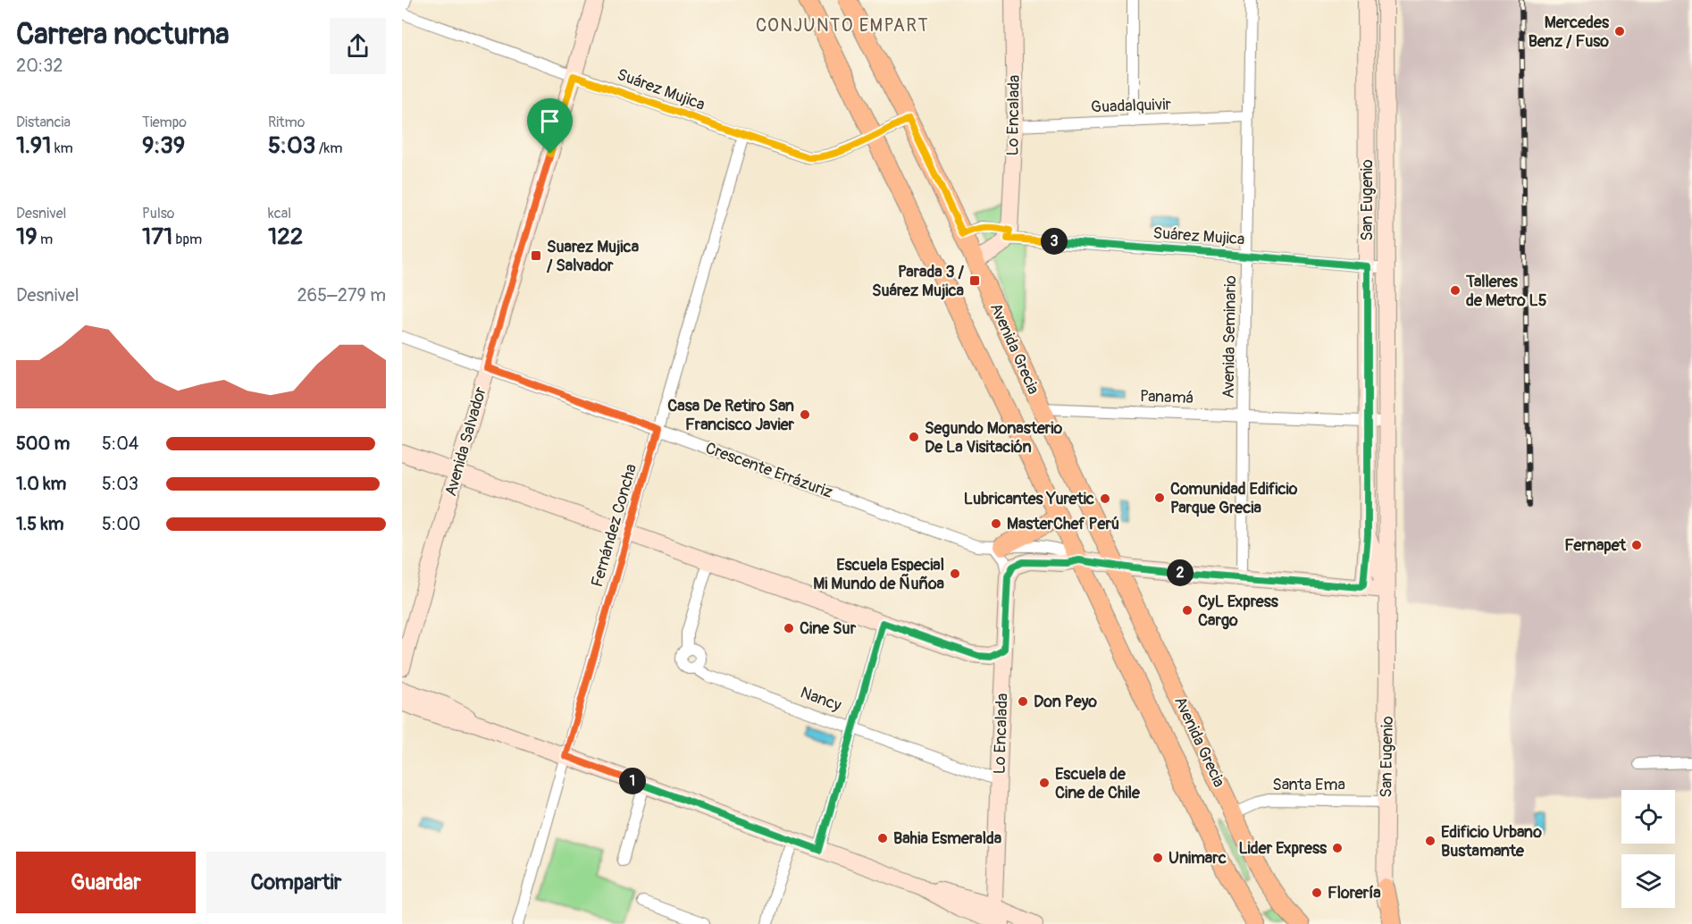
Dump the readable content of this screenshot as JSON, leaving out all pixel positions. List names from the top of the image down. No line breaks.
{"streets":{"main road":["Lo Encalada","San Eugenio","Avenida Grecia","Avenida Salvador","Crescente Errázuriz"],"street":["Suárez Mujica","Guadalquivir","Avenida Seminario","Panamá","Fernández Concha","Nancy","Santa Ema"]},"crossings":[["Suárez Mujica","Lo Encalada"],["Suárez Mujica","San Eugenio"],["Suárez Mujica","Avenida Seminario"],["Suárez Mujica","Avenida Grecia"],["Suárez Mujica","Avenida Salvador"],["Suárez Mujica","Fernández Concha"],["Guadalquivir","Lo Encalada"],["Guadalquivir","Avenida Seminario"],["Lo Encalada","Crescente Errázuriz"],["Lo Encalada","Nancy"],["San Eugenio","Panamá"],["San Eugenio","Crescente Errázuriz"],["San Eugenio","Santa Ema"],["Avenida Seminario","Panamá"],["Avenida Seminario","Crescente Errázuriz"],["Avenida Grecia","Panamá"],["Avenida Grecia","Crescente Errázuriz"],["Avenida Grecia","Santa Ema"],["Avenida Salvador","Crescente Errázuriz"],["Crescente Errázuriz","Fernández Concha"]],"districts":["CONJUNTO EMPART"],"places":{"other":["Mercedes Benz / Fuso","Talleres de Metro L5","Casa De Retiro San Francisco Javier","Segundo Monasterio De La Visitación","Comunidad Edificio Parque Grecia","Lubricantes Yuretic","MasterChef Perú","Fernapet","Escuela Especial Mi Mundo de Ñuñoa","CyL Express Cargo","Cine Sur","Don Peyo","Escuela de Cine de Chile","Bahia Esmeralda","Edificio Urbano Bustamante","Lider Express","Unimarc","Florería"],"transit":["Suarez Mujica / Salvador","Parada 3 / Suárez Mujica"]},"page":{"heading":["Carrera nocturna","20:32"],"stats":[["Distancia","1.91 km"],["Tiempo","9:39"],["Ritmo","5:03 /km"],["Desnivel","19 m"],["Pulso","171 bpm"],["kcal","122"]],"pins":["3","2","1"],"chart":["Desnivel","265–279 m"],"list":[{"name":"500 m","note":"5:04"},{"name":"1.0 km","note":"5:03"},{"name":"1.5 km","note":"5:00"}],"buttons":["Guardar","Compartir"]}}
